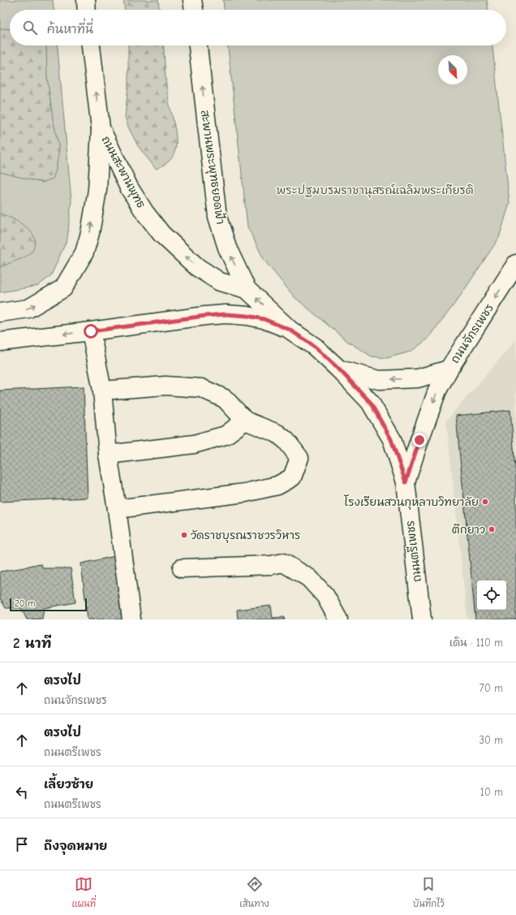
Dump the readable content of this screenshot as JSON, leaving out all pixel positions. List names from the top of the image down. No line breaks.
{"streets":{"main road":["สะพานพระพุทธยอดฟ้า","ถนนสะพานพุทธ","ถนนจักรเพชร","ถนนตรีเพชร"]},"crossings":[["สะพานพระพุทธยอดฟ้า","ถนนสะพานพุทธ"],["สะพานพระพุทธยอดฟ้า","ถนนจักรเพชร"],["ถนนสะพานพุทธ","ถนนจักรเพชร"],["ถนนจักรเพชร","ถนนตรีเพชร"]],"one_way":["สะพานพระพุทธยอดฟ้า","ถนนสะพานพุทธ","ถนนจักรเพชร"],"parks":["พระปฐมบรมราชานุสรณ์เฉลิมพระเกียรติ"],"places":["โรงเรียนสวนกุหลาบวิทยาลัย","ตึกยาว","วัดราชบุรณราชวรวิหาร"],"scale_bar":"20 m","north":"bottom right","page":{"search":"ค้นหาที่นี่","scale":"20 m","heading":["2 นาที","เดิน · 110 m"],"list":[["ตรงไป","ถนนจักรเพชร","70 m"],["ตรงไป","ถนนตรีเพชร","30 m"],["เลี้ยวซ้าย","ถนนตรีเพชร","10 m"],"ถึงจุดหมาย"],"nav":["แผนที่","เส้นทาง","บันทึกไว้"]}}
